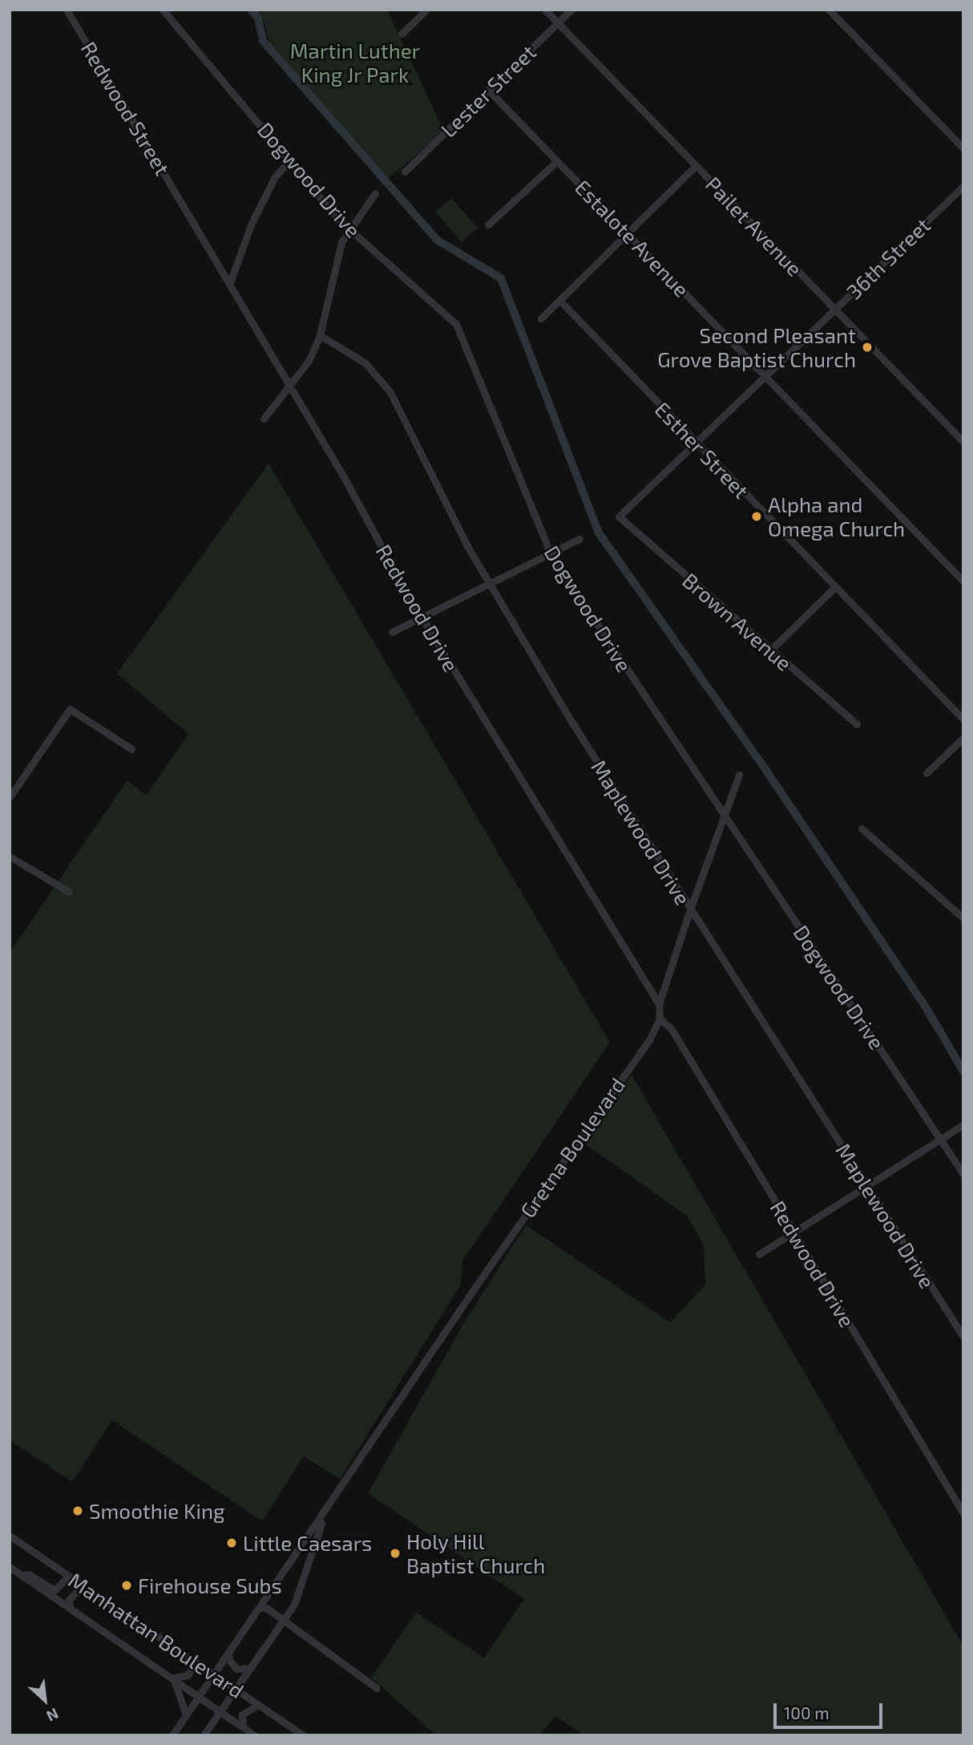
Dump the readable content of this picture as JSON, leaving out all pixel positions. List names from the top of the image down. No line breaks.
{"streets":{"street":["Lester Street","Redwood Street","Dogwood Drive","Pailet Avenue","Estalote Avenue","36th Street","Esther Street","Redwood Drive","Brown Avenue","Maplewood Drive","Gretna Boulevard","Manhattan Boulevard"]},"crossings":[["Lester Street","Pailet Avenue"],["Lester Street","Estalote Avenue"],["Redwood Street","Redwood Drive"],["Pailet Avenue","36th Street"],["Estalote Avenue","36th Street"],["36th Street","Esther Street"],["36th Street","Brown Avenue"],["Redwood Drive","Gretna Boulevard"],["Gretna Boulevard","Manhattan Boulevard"]],"parks":["Martin Luther King Jr Park"],"places":["Second Pleasant Grove Baptist Church","Alpha and Omega Church","Smoothie King","Little Caesars","Holy Hill Baptist Church","Firehouse Subs"],"scale_bar":"100 m","north":"bottom right"}
